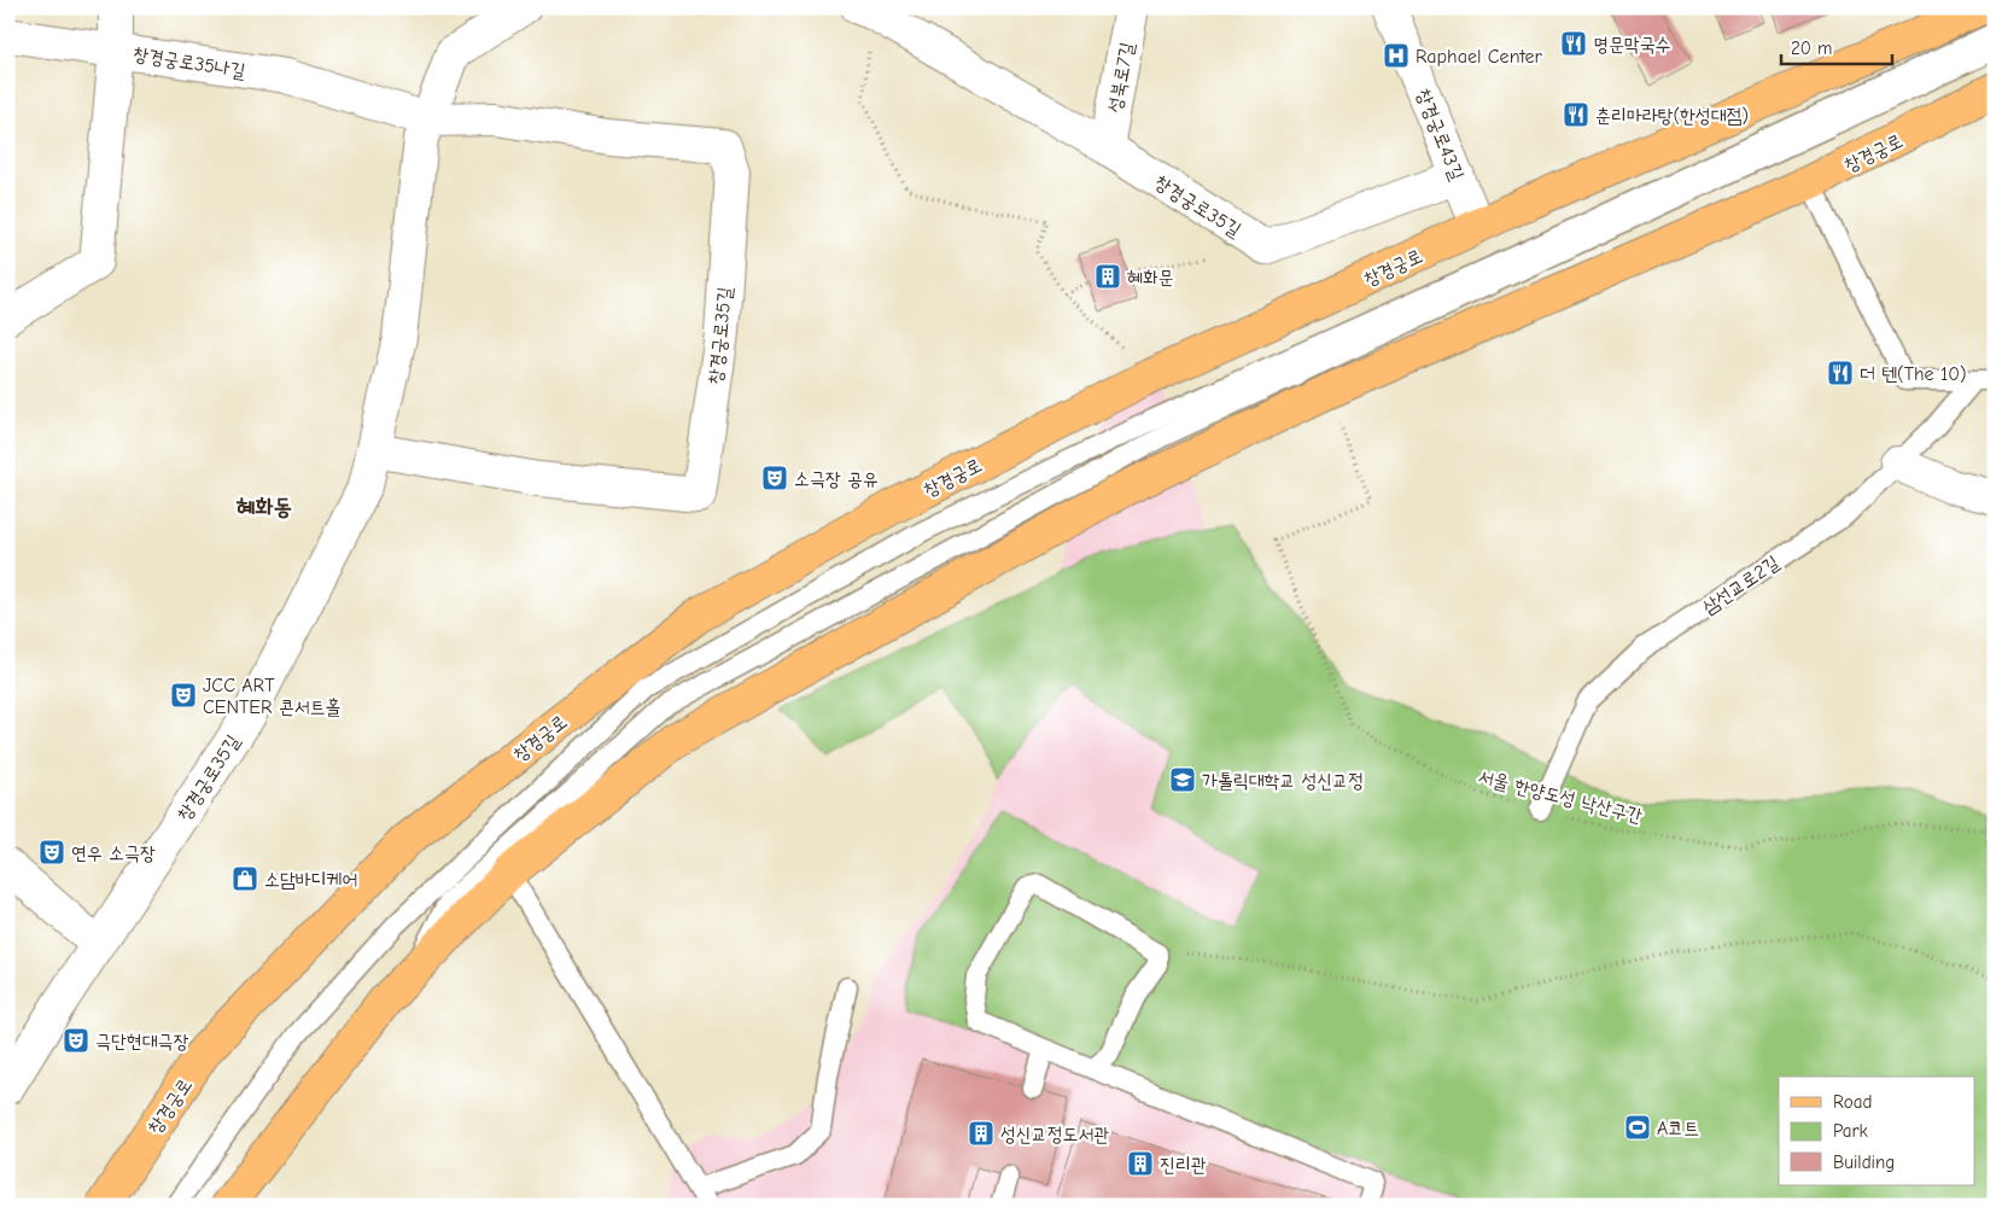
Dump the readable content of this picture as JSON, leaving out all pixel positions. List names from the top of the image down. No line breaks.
{"streets":{"main road":["창경궁로"],"street":["창경궁로35나길","성북로7길","창경궁로43길","창경궁로35길"],"lane":["삼선교로2길"],"path":["서울 한양도성 낙산구간"]},"crossings":[["창경궁로35나길","창경궁로35길"],["성북로7길","창경궁로35길"],["창경궁로43길","창경궁로"],["삼선교로2길","서울 한양도성 낙산구간"]],"districts":["혜화동"],"places":{"restaurant":["명문막국수","춘리마라탕(한성대점)","더 텐(The 10)"],"hospital":["Raphael Center"],"building":["혜화문","성신교정도서관","진리관"],"theatre":["소극장 공유","JCC ART CENTER 콘서트홀","연우 소극장","극단현대극장"],"school or university":["가톨릭대학교 성신교정"],"shop":["소담바디케어"],"sports":["A코트"]},"legend":["Road","Park","Building"],"scale_bar":"20 m"}
